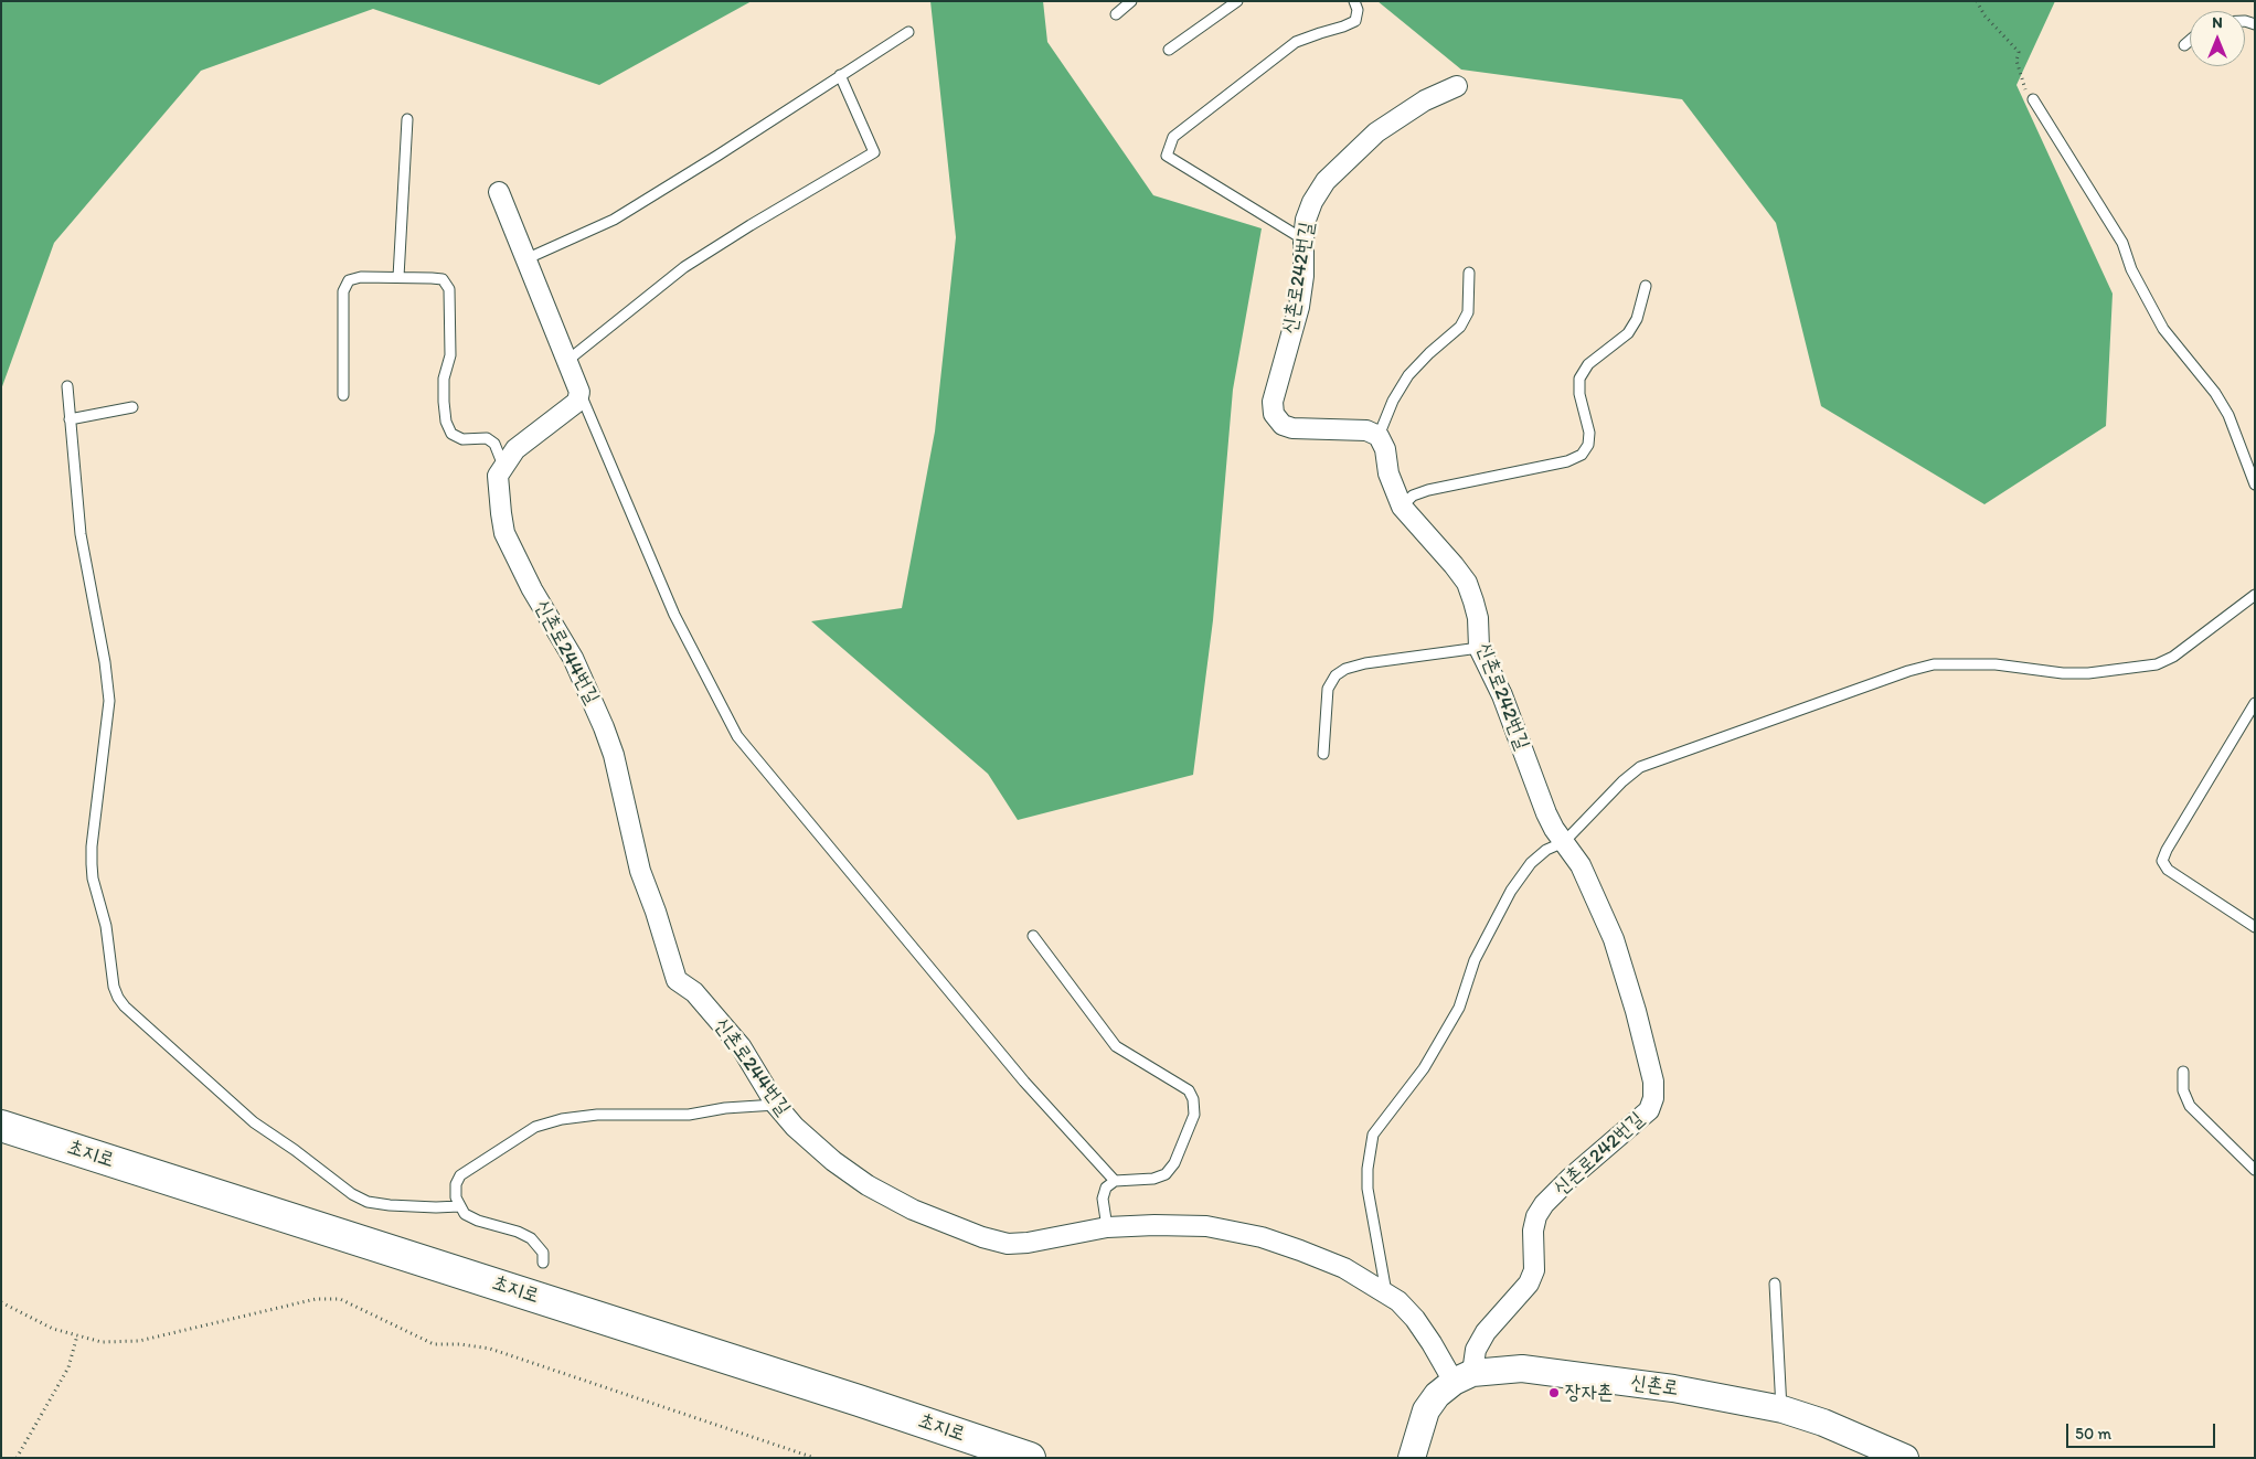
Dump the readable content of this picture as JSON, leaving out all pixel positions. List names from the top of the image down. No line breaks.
{"streets":{"main road":["초지로"],"street":["신촌로242번길","신촌로244번길","신촌로"]},"crossings":[["신촌로242번길","신촌로244번길"],["신촌로242번길","신촌로"],["신촌로244번길","신촌로"]],"places":["장자촌"],"scale_bar":"50 m","north":"top"}
